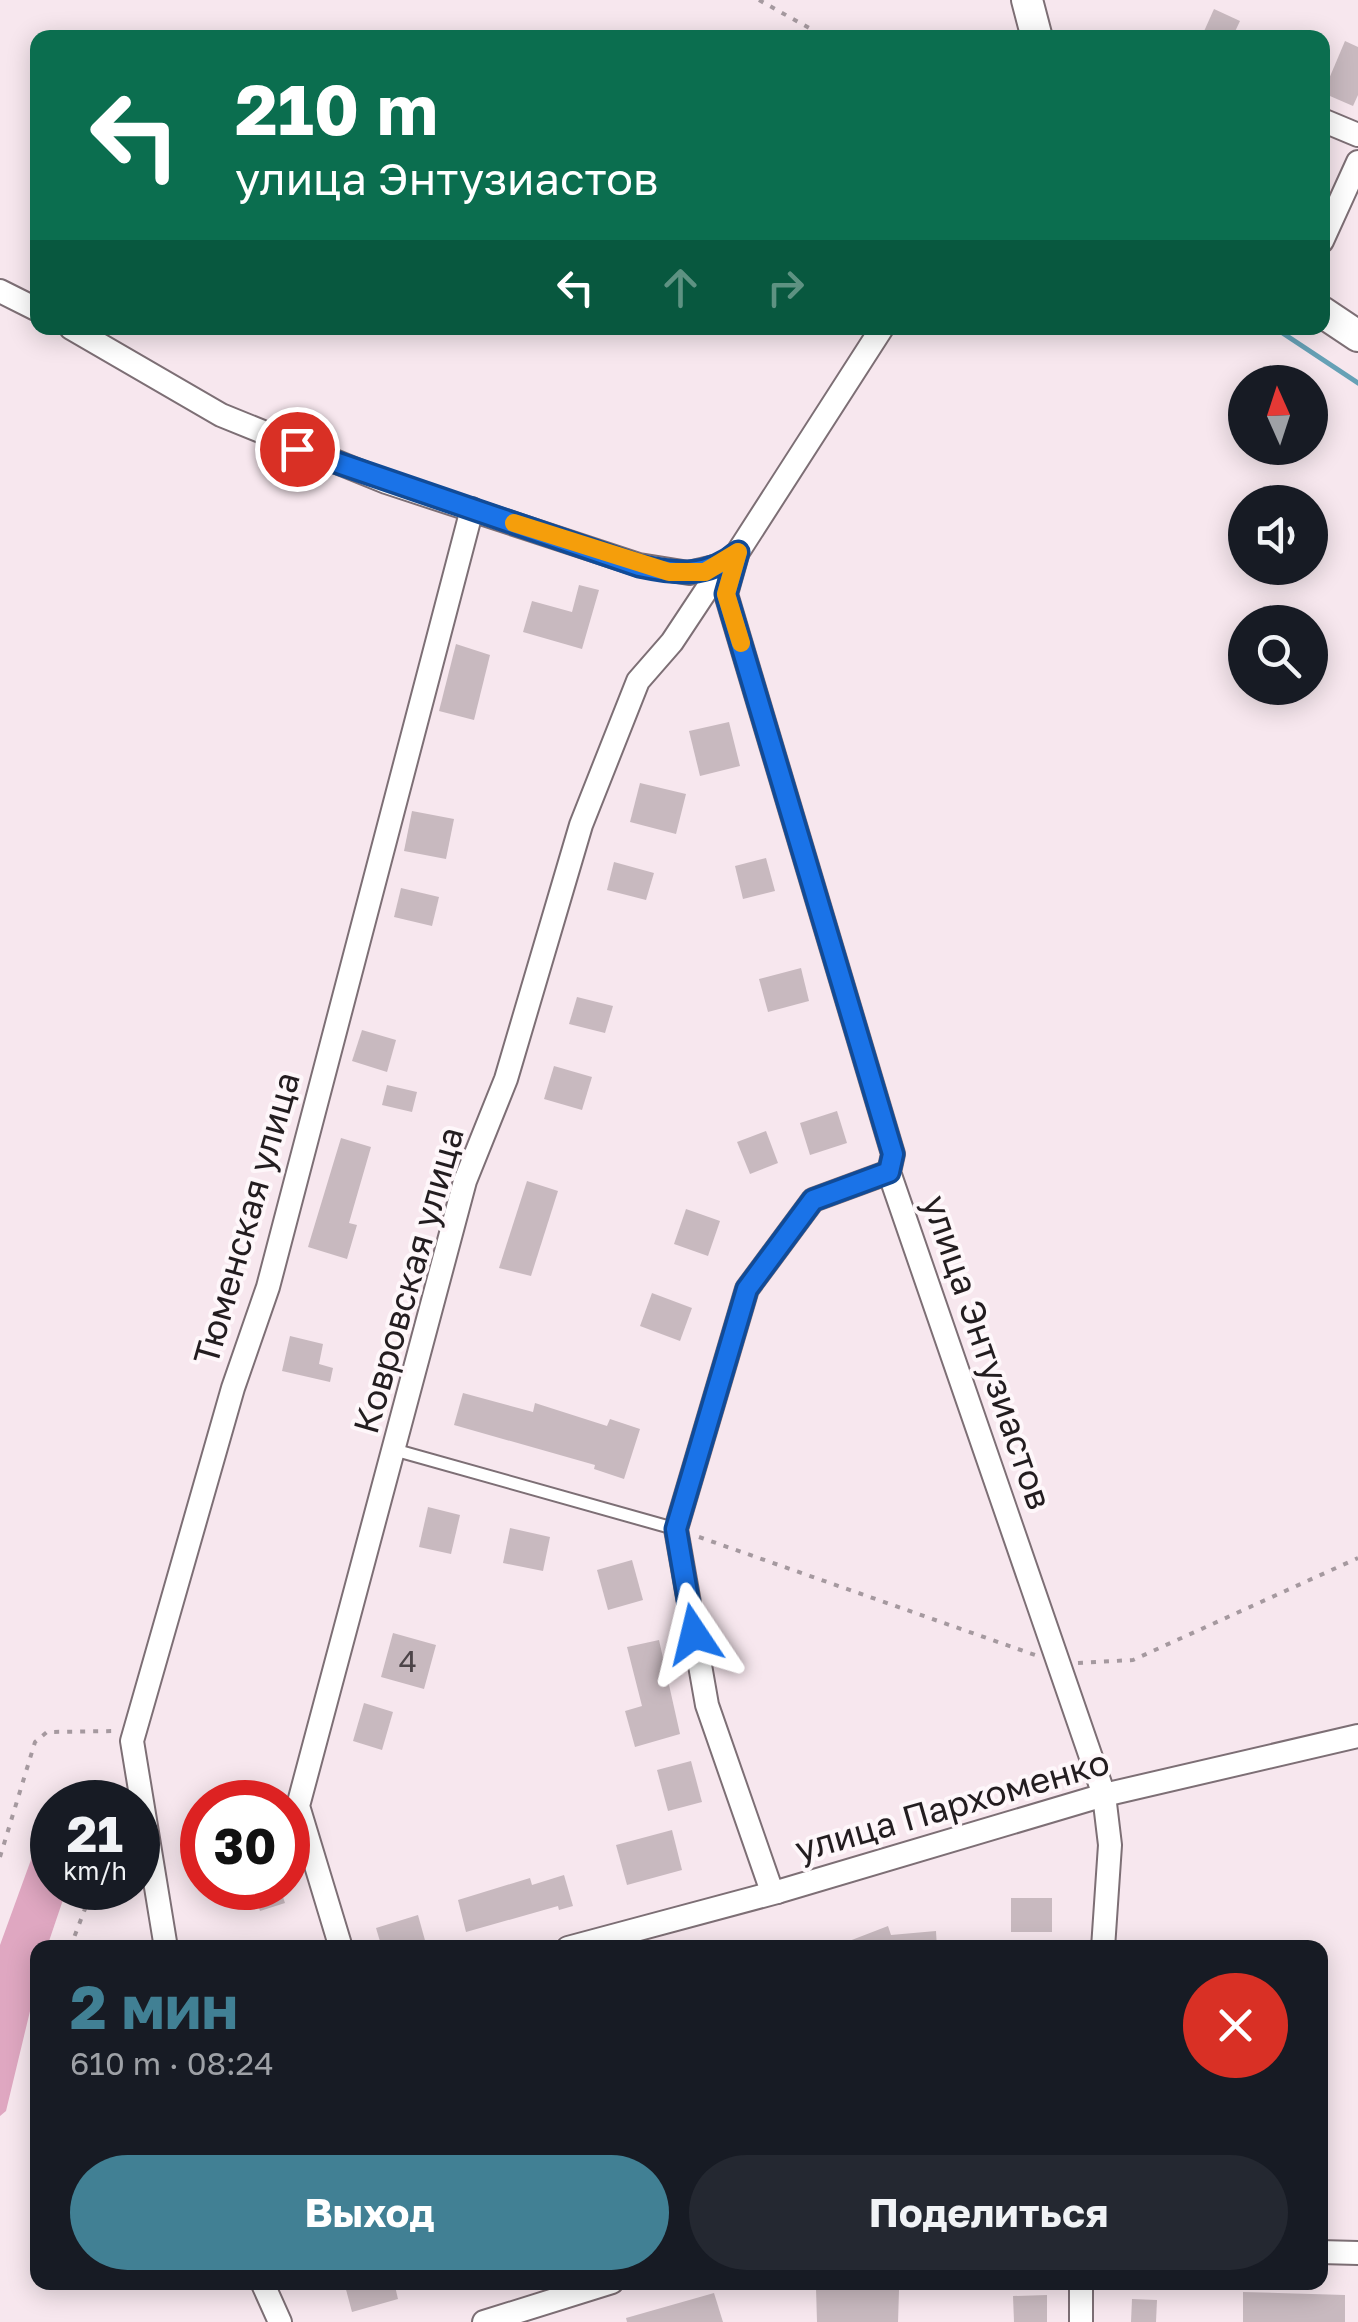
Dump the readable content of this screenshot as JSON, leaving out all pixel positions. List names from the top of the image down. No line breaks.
{"streets":{"street":["Тюменская улица","Ковровская улица","улица Энтузиастов","улица Пархоменко"]},"crossings":[["Ковровская улица","улица Энтузиастов"],["улица Энтузиастов","улица Пархоменко"]],"house_numbers":["4"],"north":"top","page":{"turn":["210 m","улица Энтузиастов"],"speed":"21 km/h","limit":"30","heading":["2 мин","610 m · 08:24"],"buttons":["Выход","Поделиться"]}}
